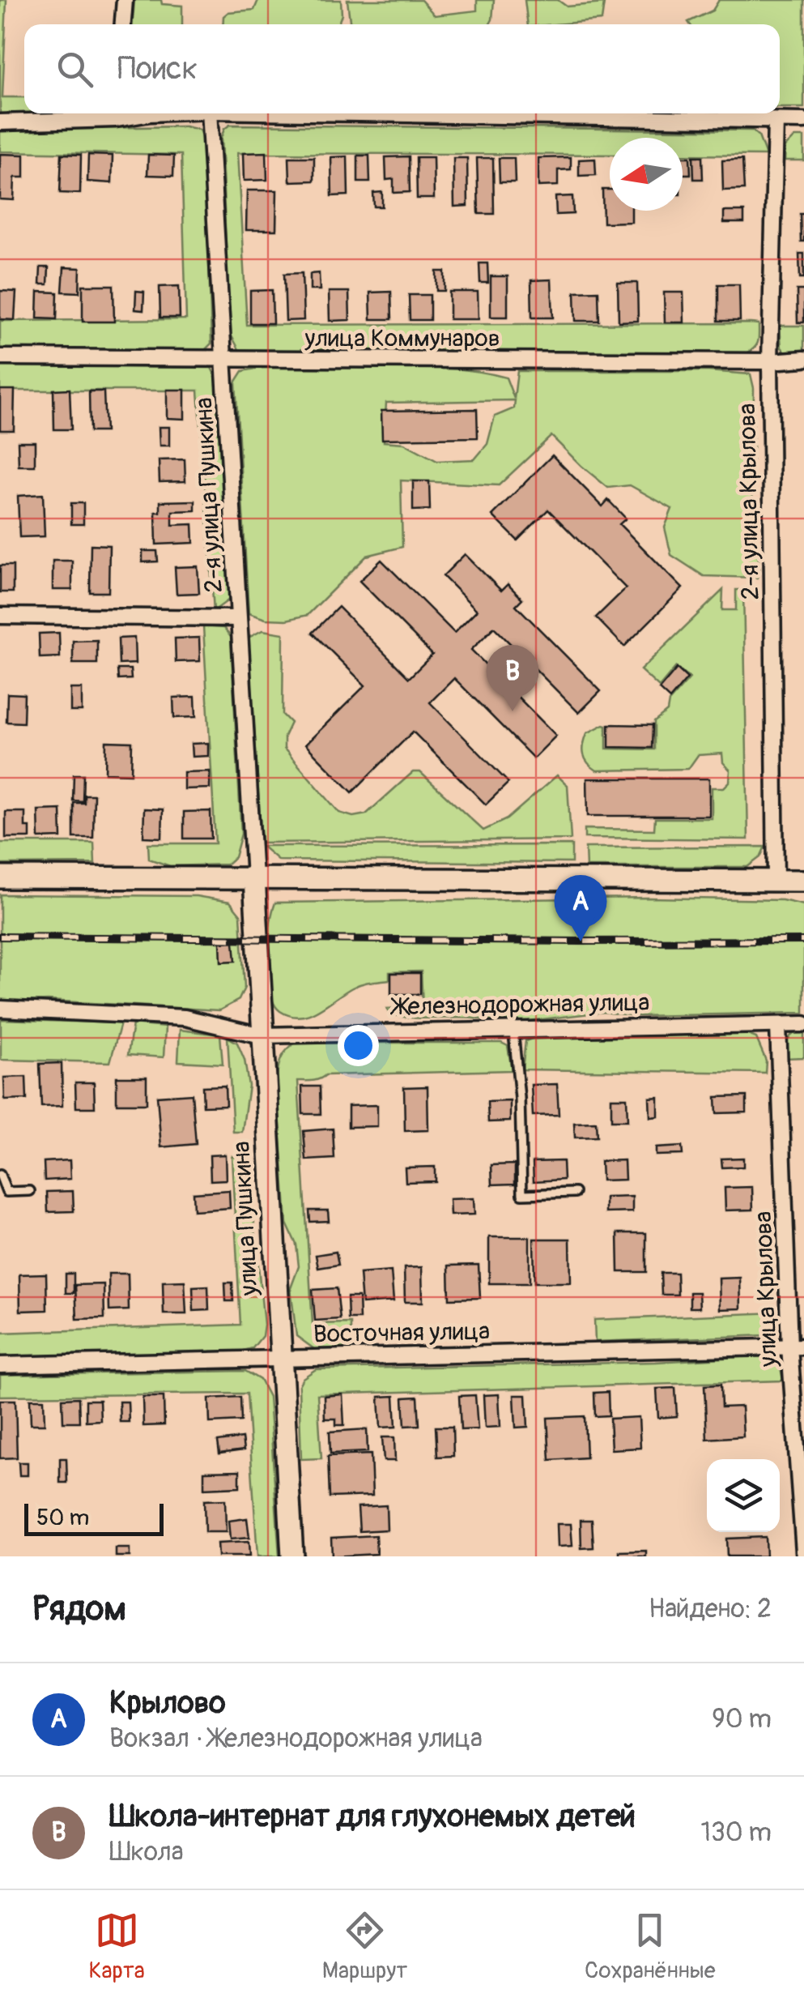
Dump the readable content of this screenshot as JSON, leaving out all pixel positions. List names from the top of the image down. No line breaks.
{"streets":{"main road":["улица Пушкина"],"street":["улица Коммунаров","2-я улица Пушкина","2-я улица Крылова","Железнодорожная улица","улица Крылова","Восточная улица"]},"crossings":[["улица Коммунаров","2-я улица Пушкина"],["улица Коммунаров","2-я улица Крылова"],["2-я улица Пушкина","улица Пушкина"],["Железнодорожная улица","улица Пушкина"],["Железнодорожная улица","улица Крылова"],["улица Пушкина","Восточная улица"],["улица Крылова","Восточная улица"]],"scale_bar":"50 m","north":"left","page":{"search":"Поиск","pins":["B","A"],"scale":"50 m","heading":["Рядом","Найдено: 2"],"list":[{"mark":"A","name":"Крылово","note":"Вокзал · Железнодорожная улица","value":"90 m"},{"mark":"B","name":"Школа-интернат для глухонемых детей","note":"Школа","value":"130 m"}],"nav":["Карта","Маршрут","Сохранённые"]}}
